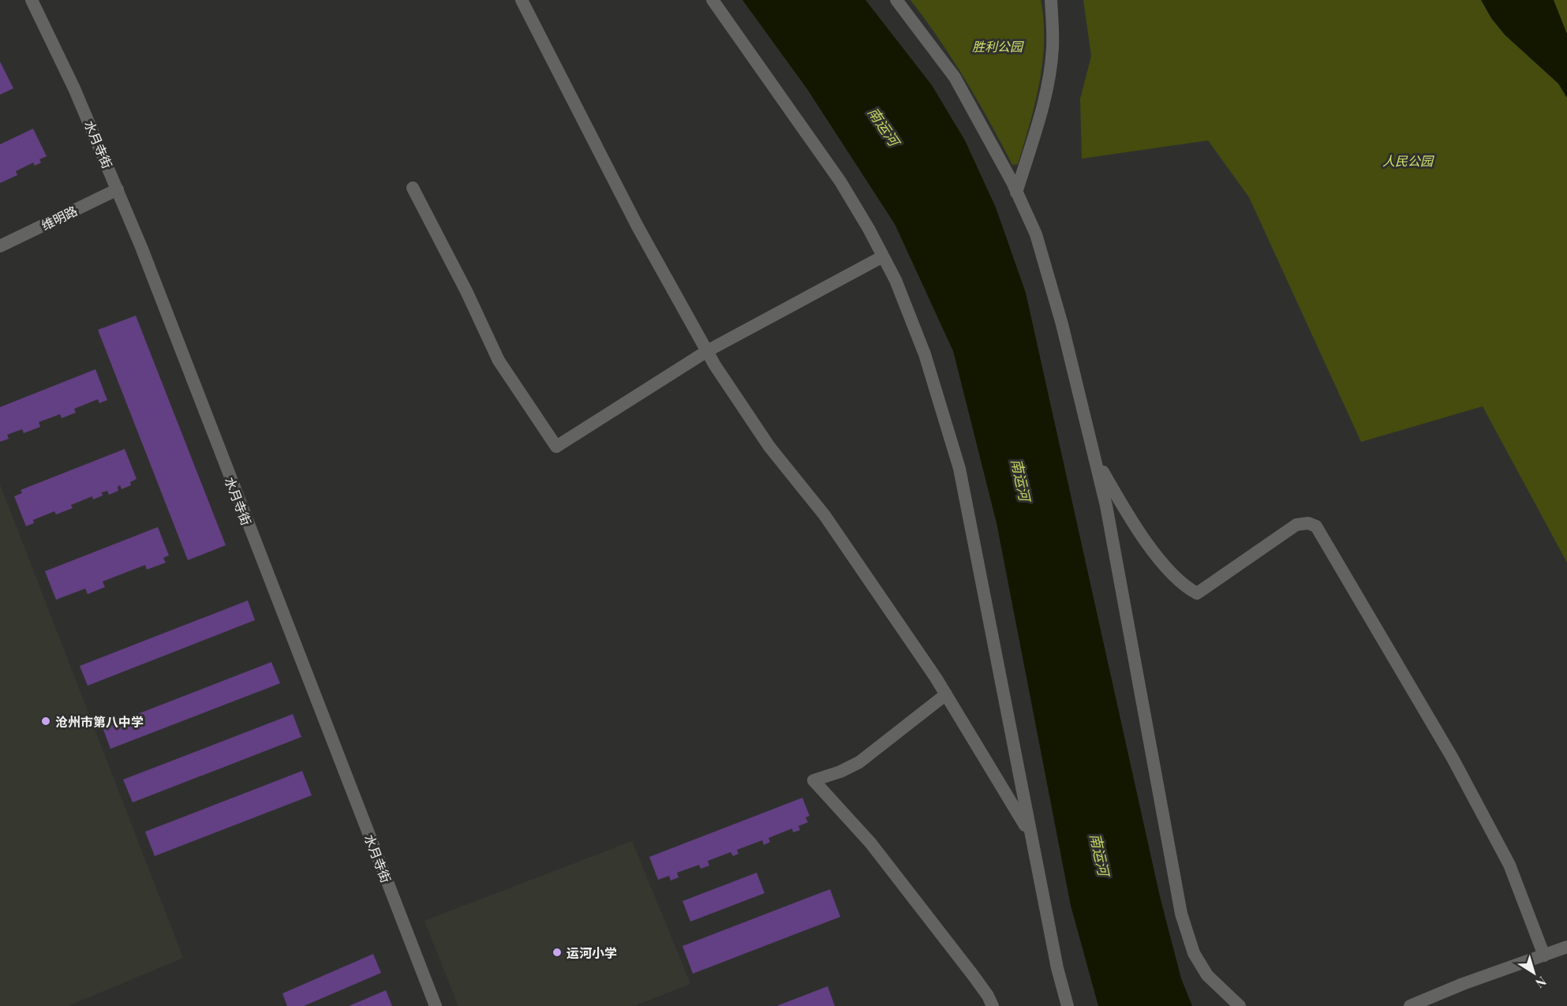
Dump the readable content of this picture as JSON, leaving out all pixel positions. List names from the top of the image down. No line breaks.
{"streets":{"street":["水月寺街","维明路"]},"crossings":[["水月寺街","维明路"]],"water":["南运河"],"parks":["胜利公园","人民公园"],"places":["沧州市第八中学","运河小学"],"north":"bottom right"}
